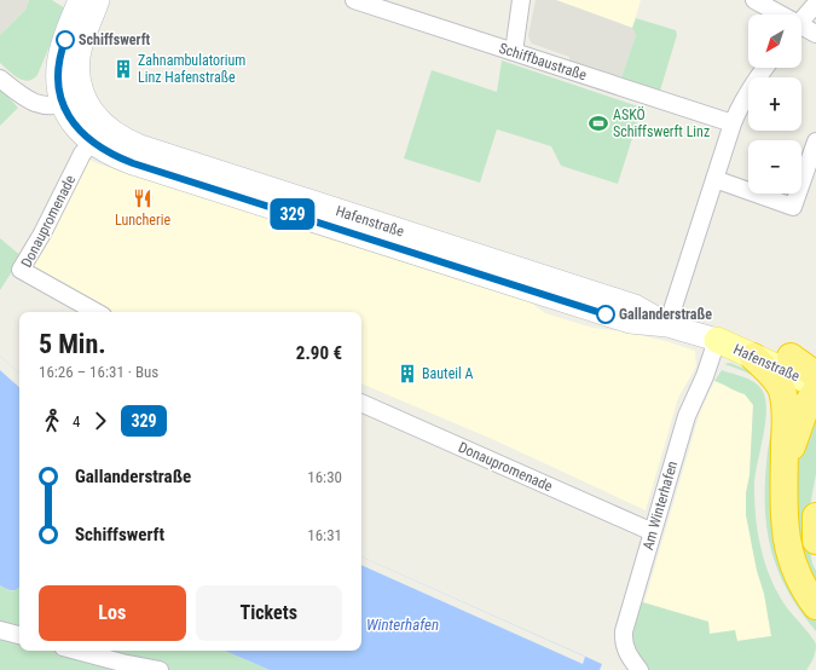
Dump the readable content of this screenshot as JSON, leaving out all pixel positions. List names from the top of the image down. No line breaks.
{"streets":{"main road":["Hafenstraße"],"street":["Schiffbaustraße","Donaupromenade","Am Winterhafen"]},"crossings":[["Donaupromenade","Hafenstraße"],["Donaupromenade","Am Winterhafen"],["Hafenstraße","Am Winterhafen"]],"water":["Winterhafen"],"places":{"other":["Schiffswerft","Gallanderstraße"],"building":["Zahnambulatorium Linz Hafenstraße","Bauteil A"],"sports":["ASKÖ Schiffswerft Linz"],"restaurant":["Luncherie"]},"lines":["bus line 329"],"north":"bottom left","page":{"on_map":"329","map_buttons":["+","−"],"heading":["5 Min.","16:26 – 16:31 · Bus","2.90 €"],"legs":["4","329"],"list":[{"name":"Gallanderstraße","value":"16:30"},{"name":"Schiffswerft","value":"16:31"}],"buttons":["Los","Tickets"]}}
